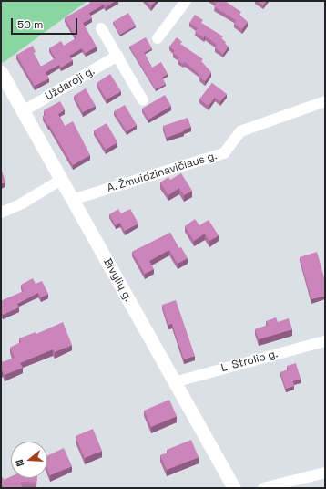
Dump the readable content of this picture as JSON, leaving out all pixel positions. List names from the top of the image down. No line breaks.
{"streets":{"street":["Uždaroji g.","A. Žmuidzinavičiaus g.","Bivylių g.","L. Strolio g."]},"crossings":[["Uždaroji g.","Bivylių g."],["A. Žmuidzinavičiaus g.","Bivylių g."],["Bivylių g.","L. Strolio g."]],"scale_bar":"50 m","north":"left"}
